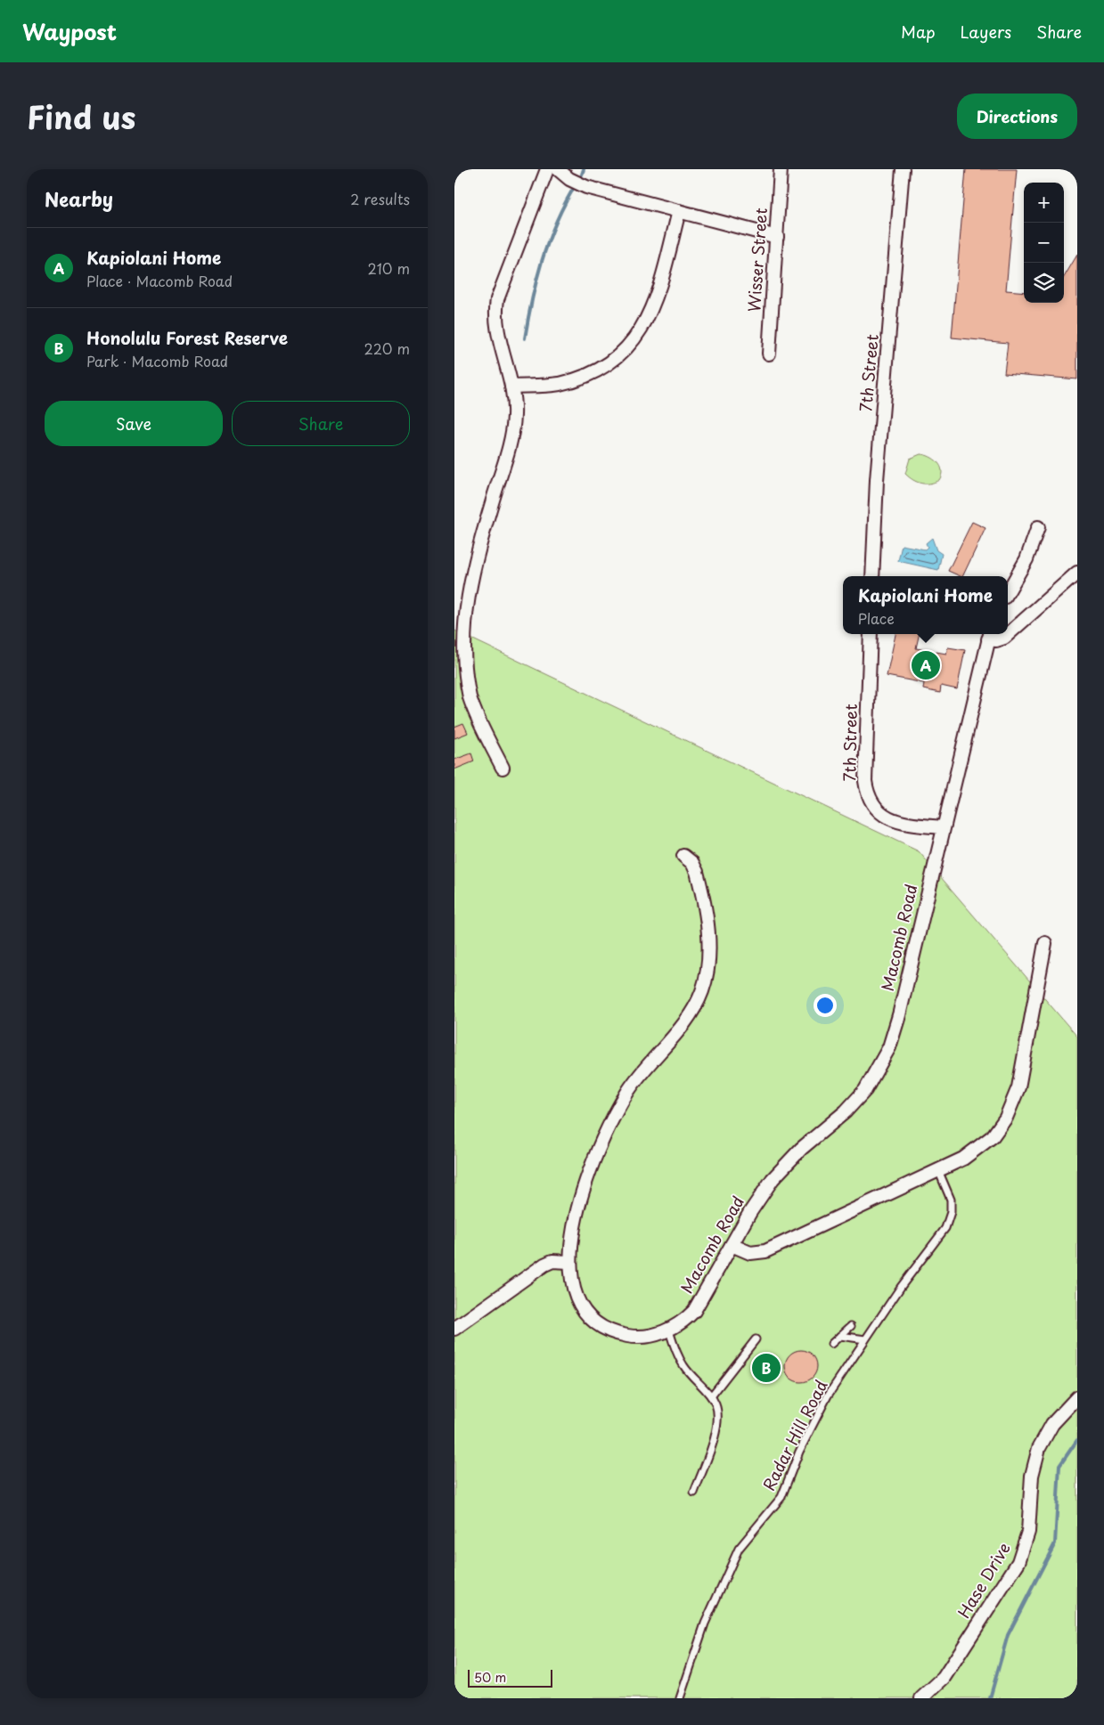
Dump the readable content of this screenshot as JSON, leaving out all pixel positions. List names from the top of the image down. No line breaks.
{"streets":{"street":["Wisser Street","7th Street","Macomb Road","Hase Drive"],"lane":["Radar Hill Road"]},"crossings":[["7th Street","Macomb Road"]],"scale_bar":"50 m","page":{"header":"Waypost","nav":["Map","Layers","Share"],"title":"Find us","buttons":["Directions",["Save","Share"]],"heading":["Nearby","2 results"],"map_buttons":["+","−"],"list":[{"mark":"A","name":"Kapiolani Home","note":"Place · Macomb Road","value":"210 m"},{"mark":"B","name":"Honolulu Forest Reserve","note":"Park · Macomb Road","value":"220 m"}],"popup":["Kapiolani Home","Place"],"pins":["A","B"],"scale":"50 m"}}
